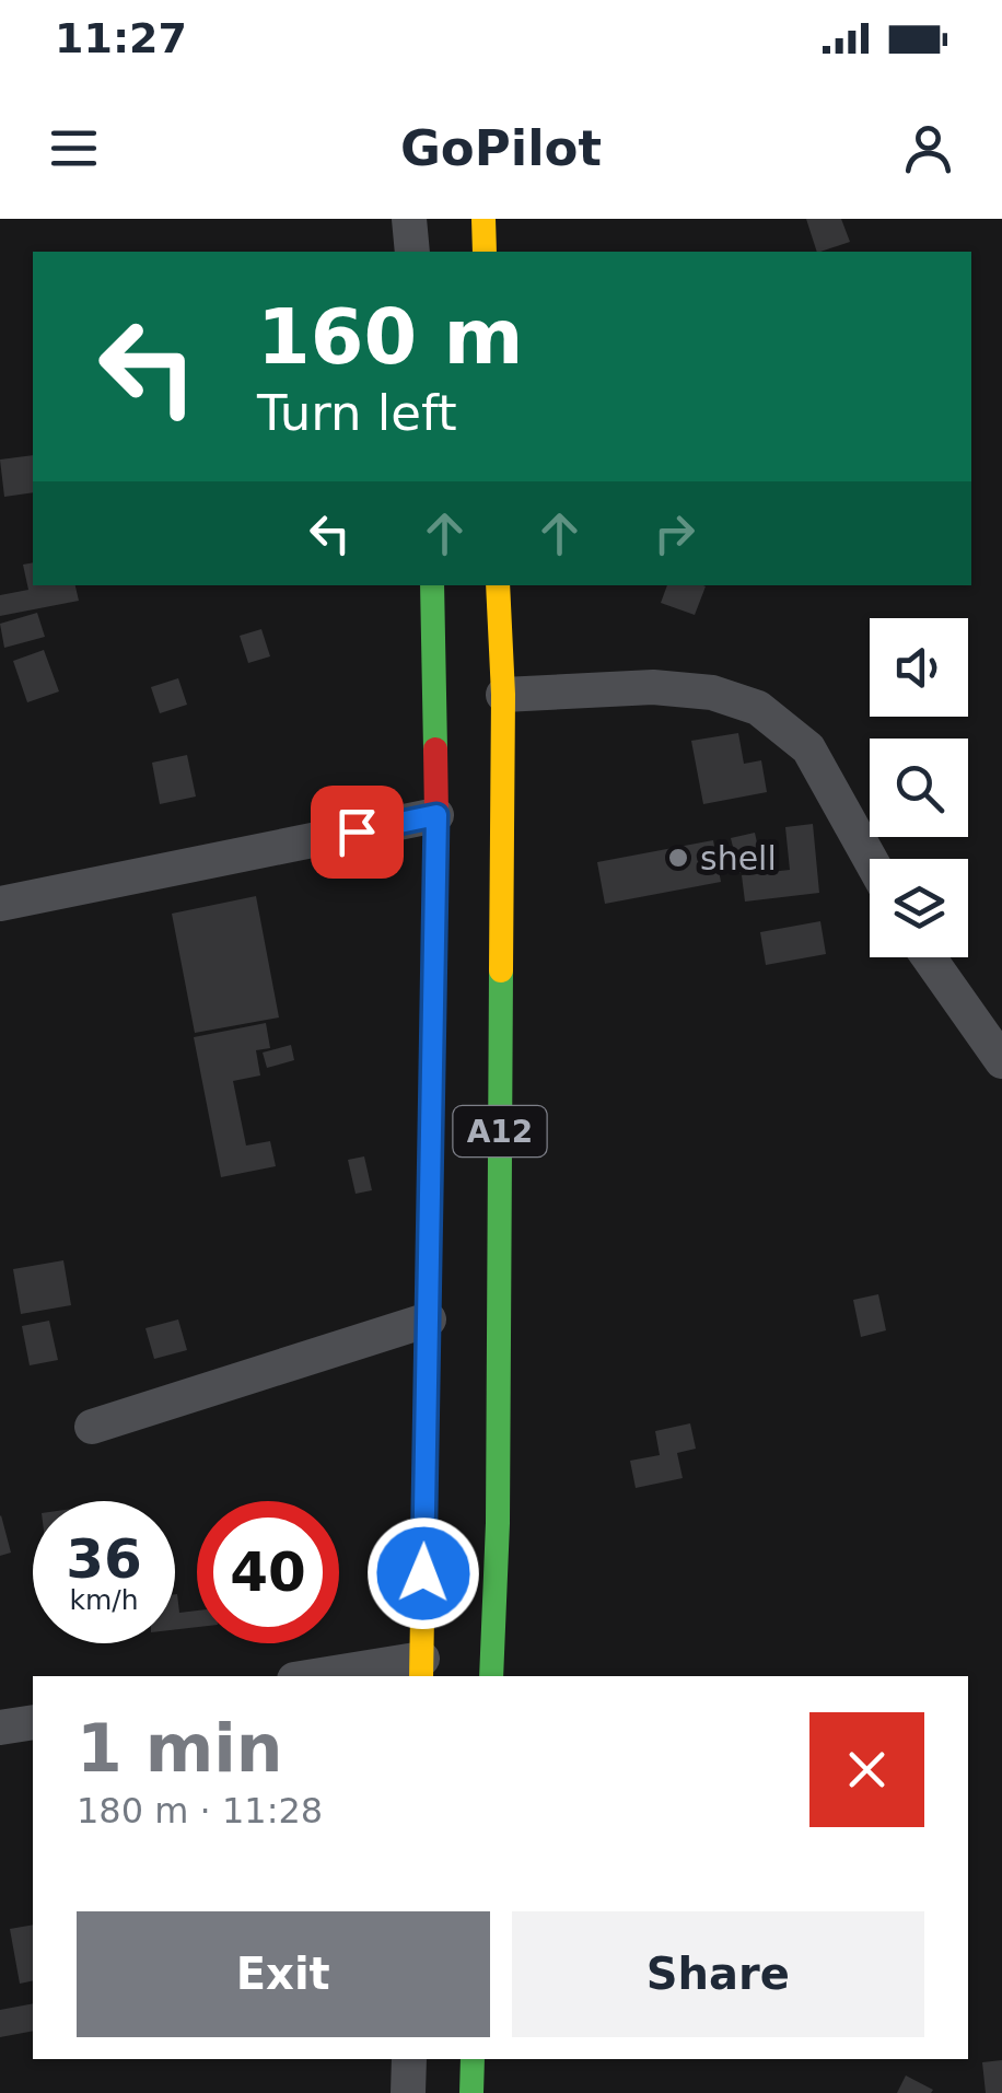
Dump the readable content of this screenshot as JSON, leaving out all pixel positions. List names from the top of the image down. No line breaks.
{"streets":{"main road":["A12"]},"places":["shell"],"page":{"status":"11:27","header":"GoPilot","turn":["160 m","Turn left"],"speed":"36 km/h","limit":"40","heading":["1 min","180 m · 11:28"],"buttons":["Exit","Share"]}}
